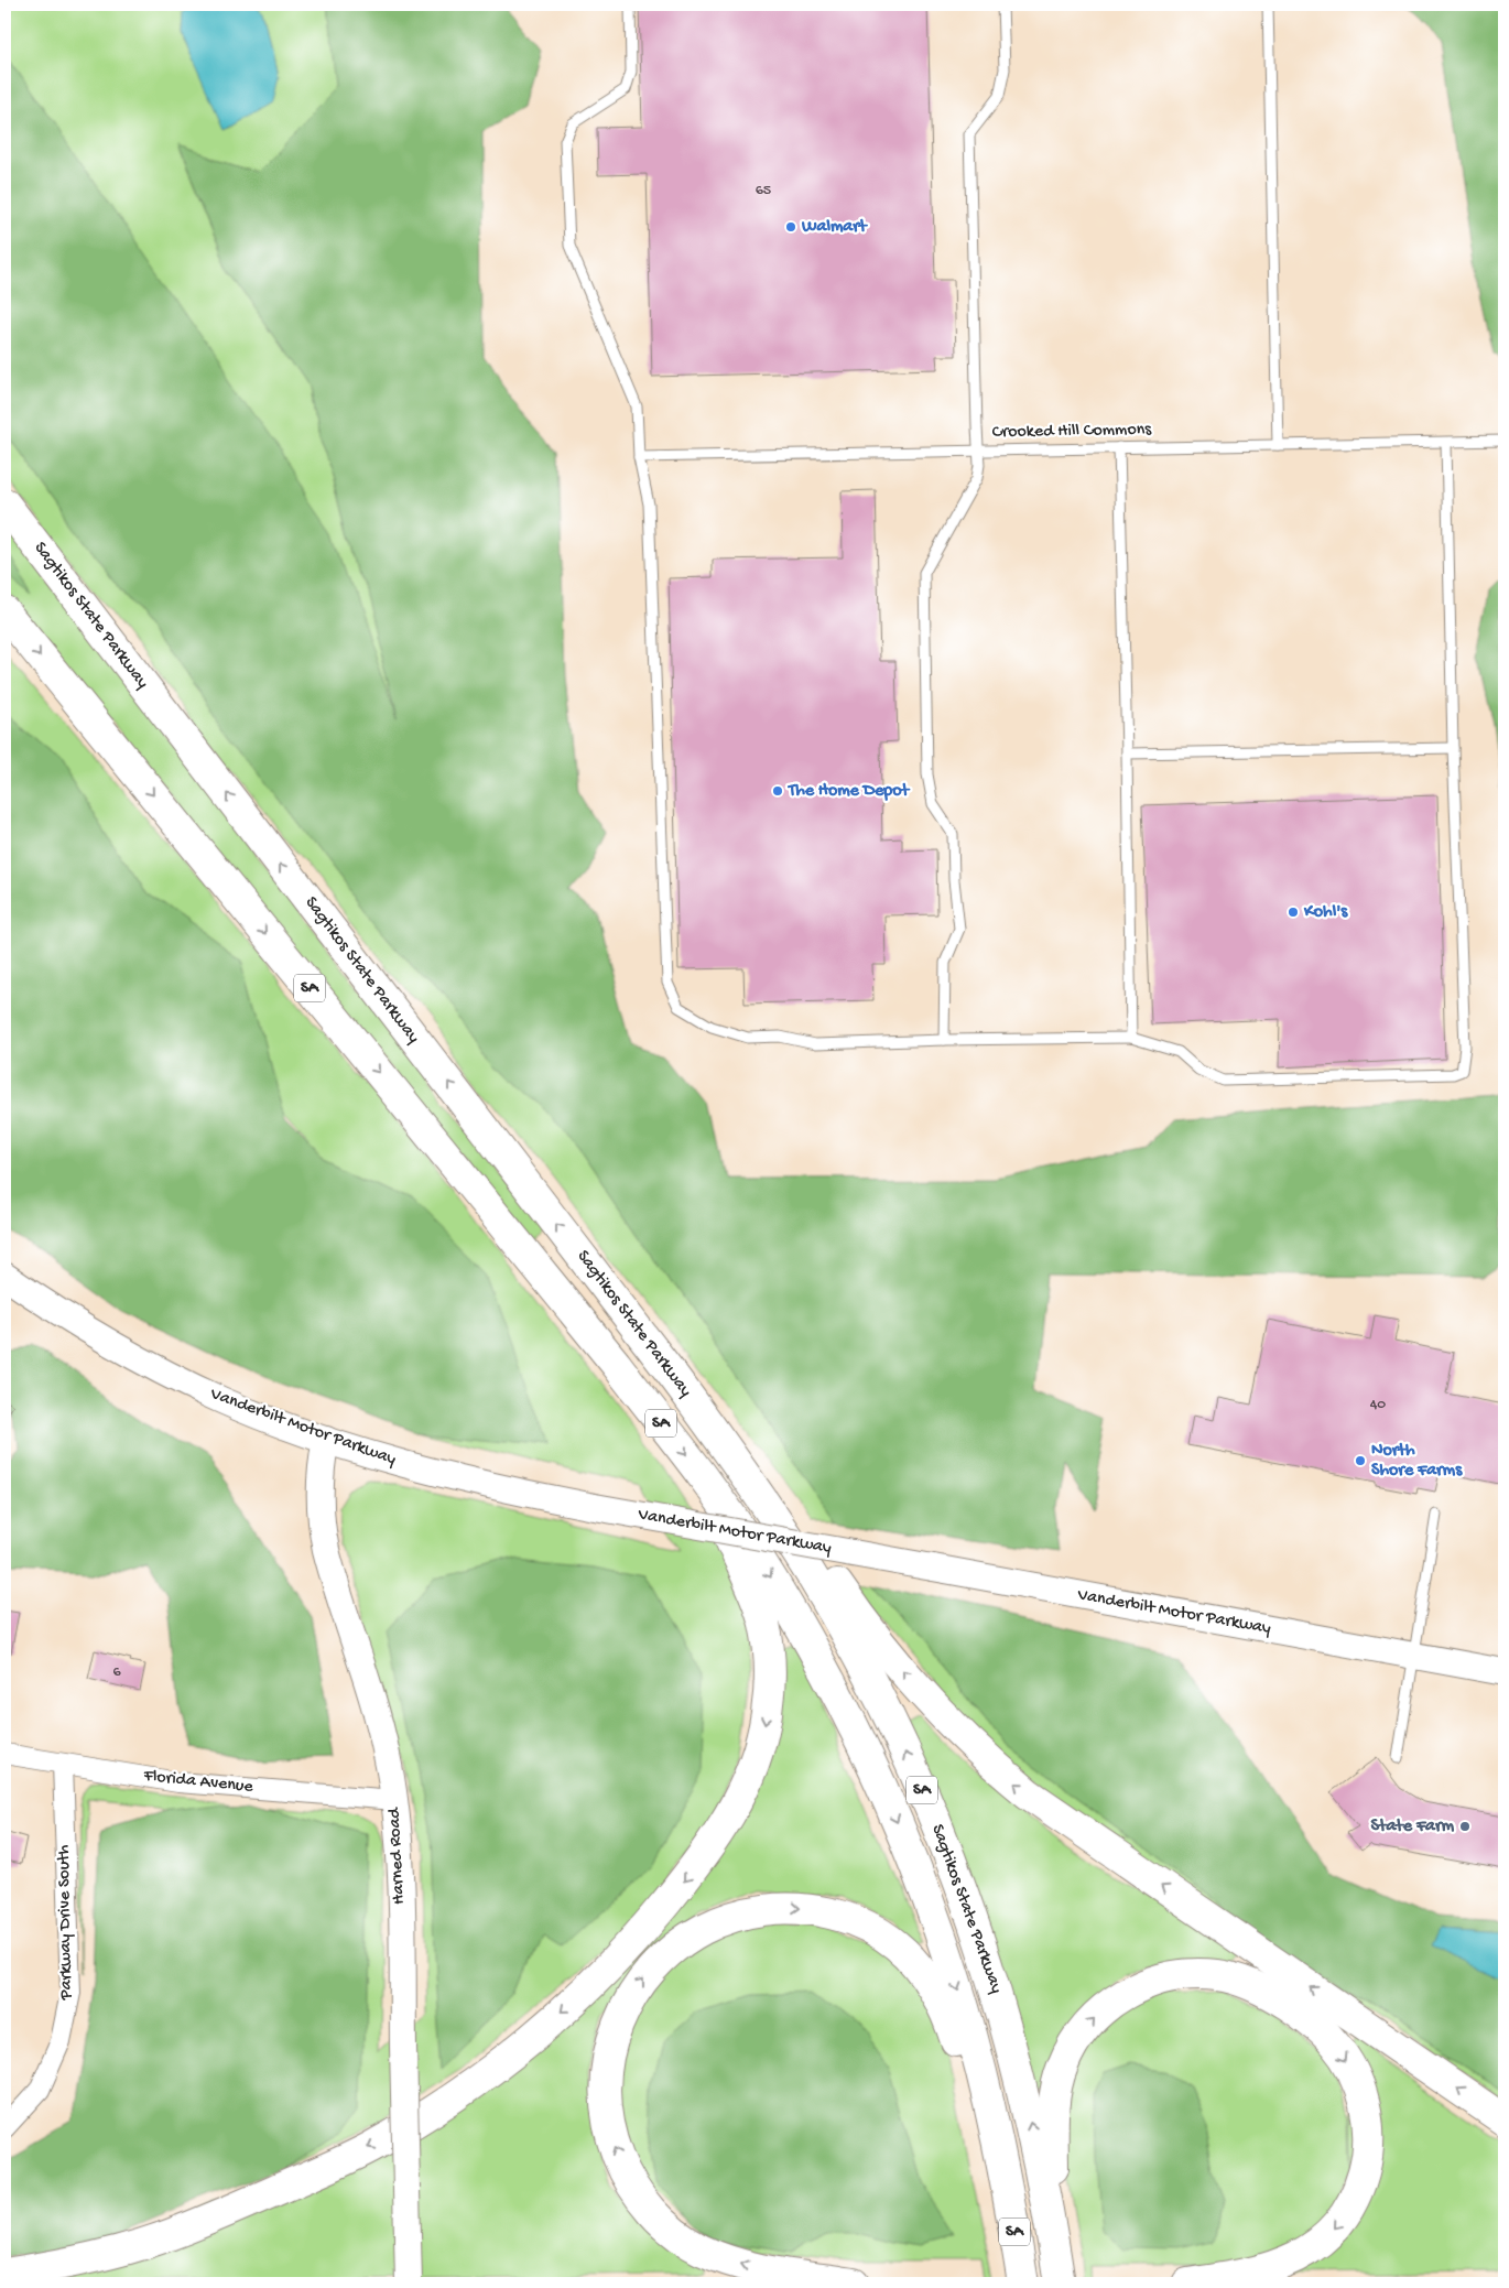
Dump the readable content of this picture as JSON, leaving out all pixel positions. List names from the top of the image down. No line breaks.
{"streets":{"highway":["Sagtikos State Parkway","SA"],"main road":["Vanderbilt Motor Parkway","Harned Road"],"street":["Florida Avenue","Parkway Drive South"],"lane":["Crooked Hill Commons"]},"crossings":[["Vanderbilt Motor Parkway","Harned Road"],["Florida Avenue","Harned Road"],["Florida Avenue","Parkway Drive South"]],"places":["Walmart","The Home Depot","Kohl's","North Shore Farms","State Farm"],"house_numbers":["65","40","6"]}
